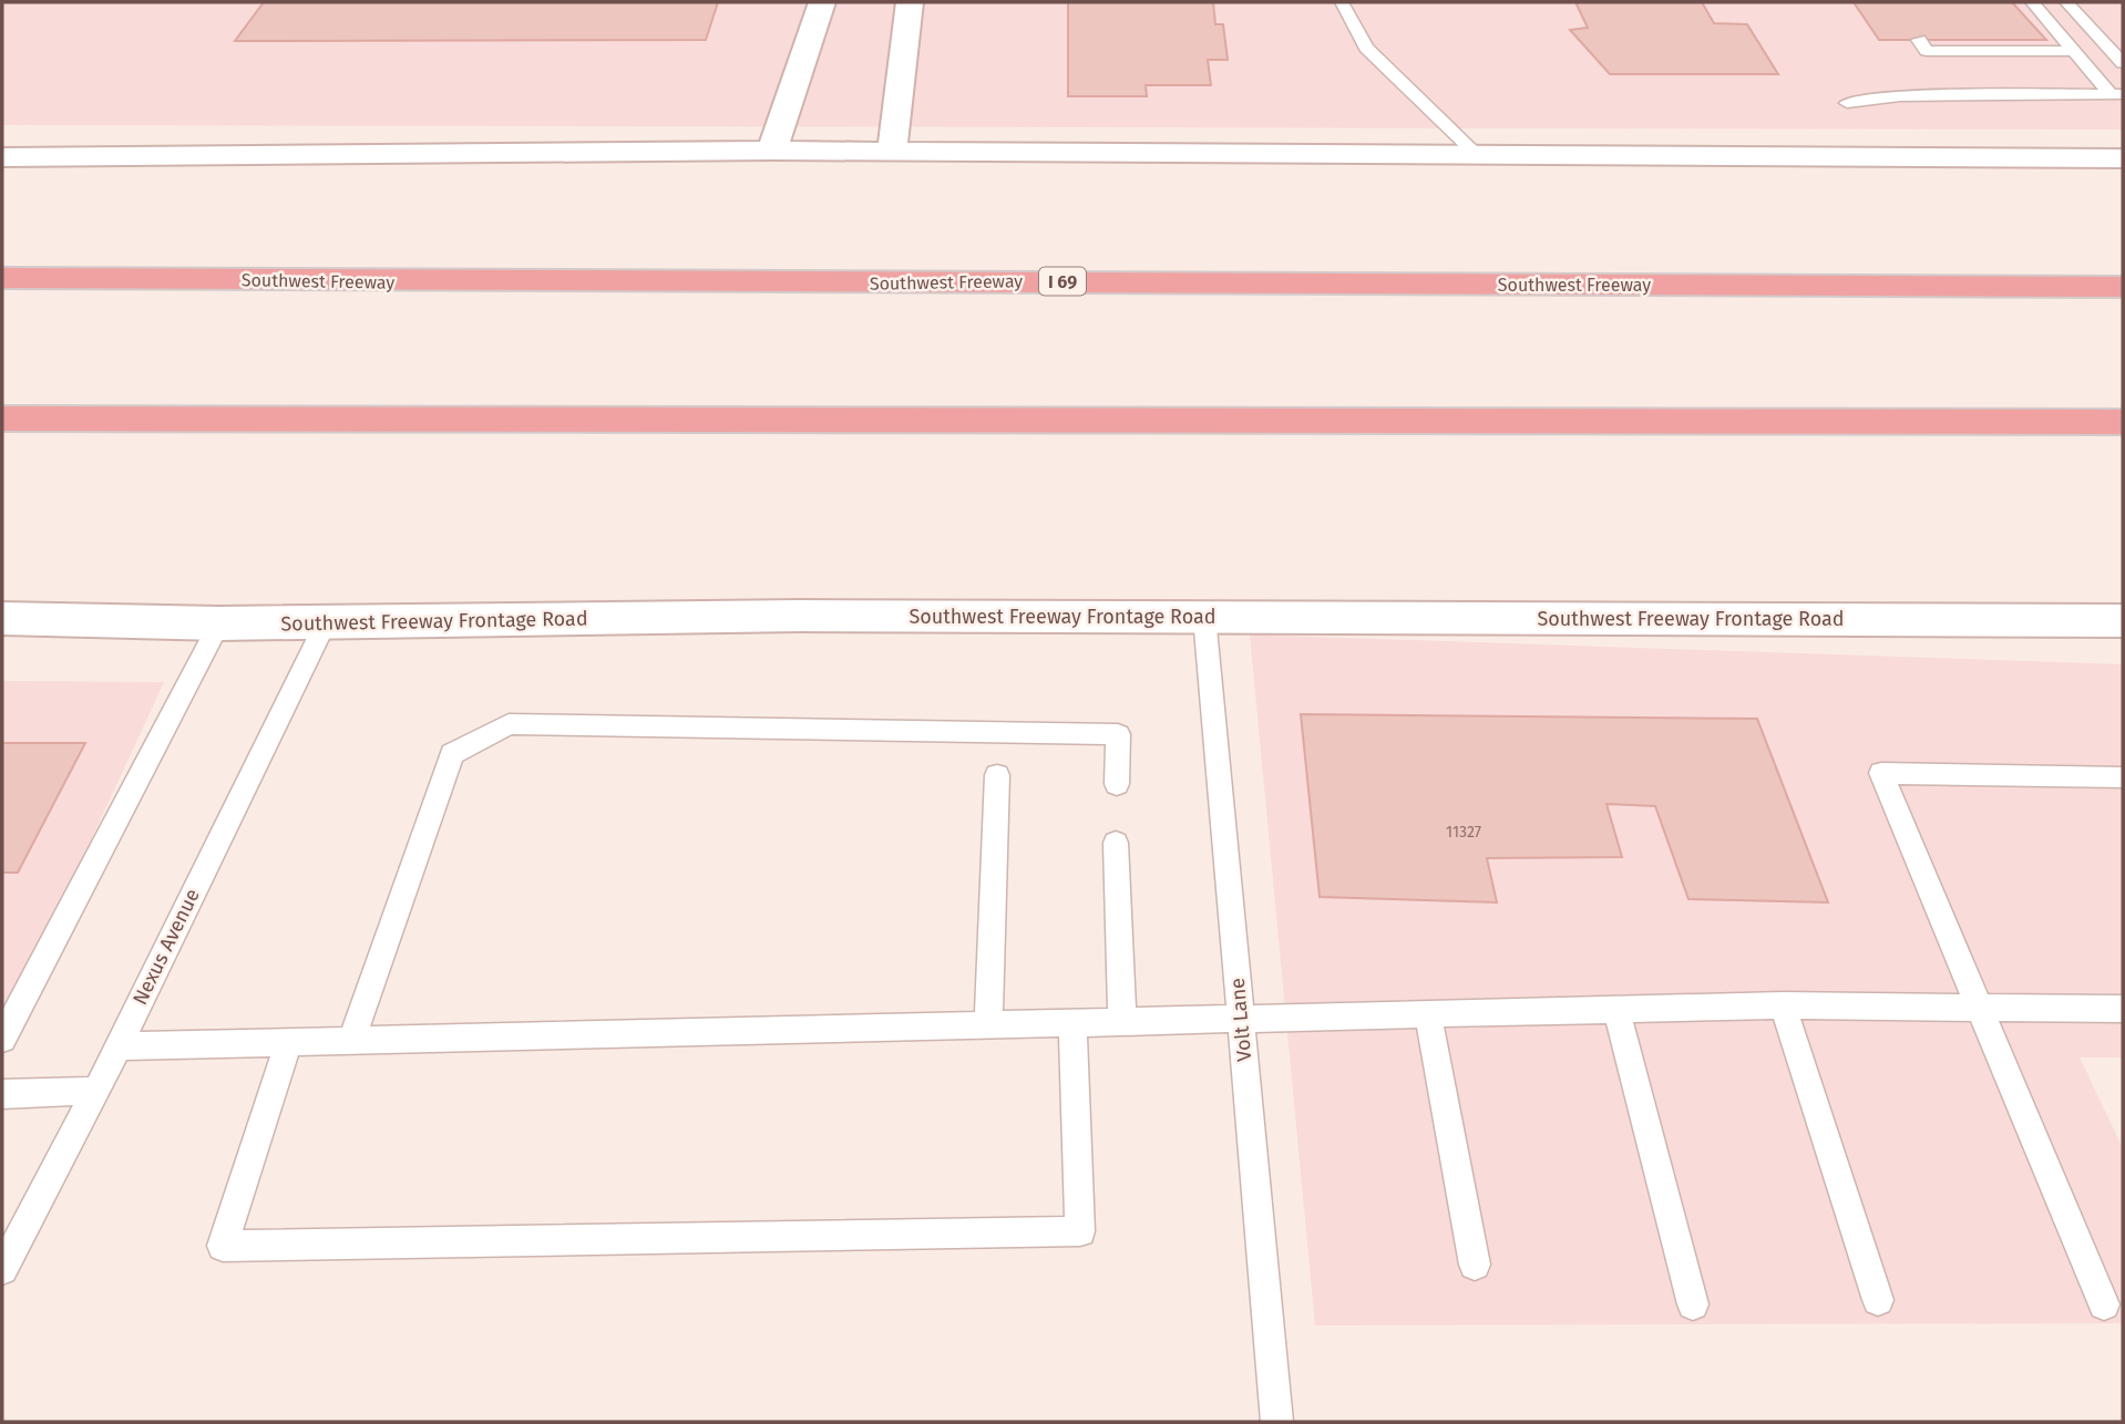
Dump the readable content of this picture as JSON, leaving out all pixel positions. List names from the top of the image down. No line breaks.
{"streets":{"highway":["Southwest Freeway","I 69"],"main road":["Southwest Freeway Frontage Road"],"lane":["Nexus Avenue","Volt Lane"]},"crossings":[["Southwest Freeway Frontage Road","Nexus Avenue"],["Southwest Freeway Frontage Road","Volt Lane"]],"house_numbers":["11327"]}
